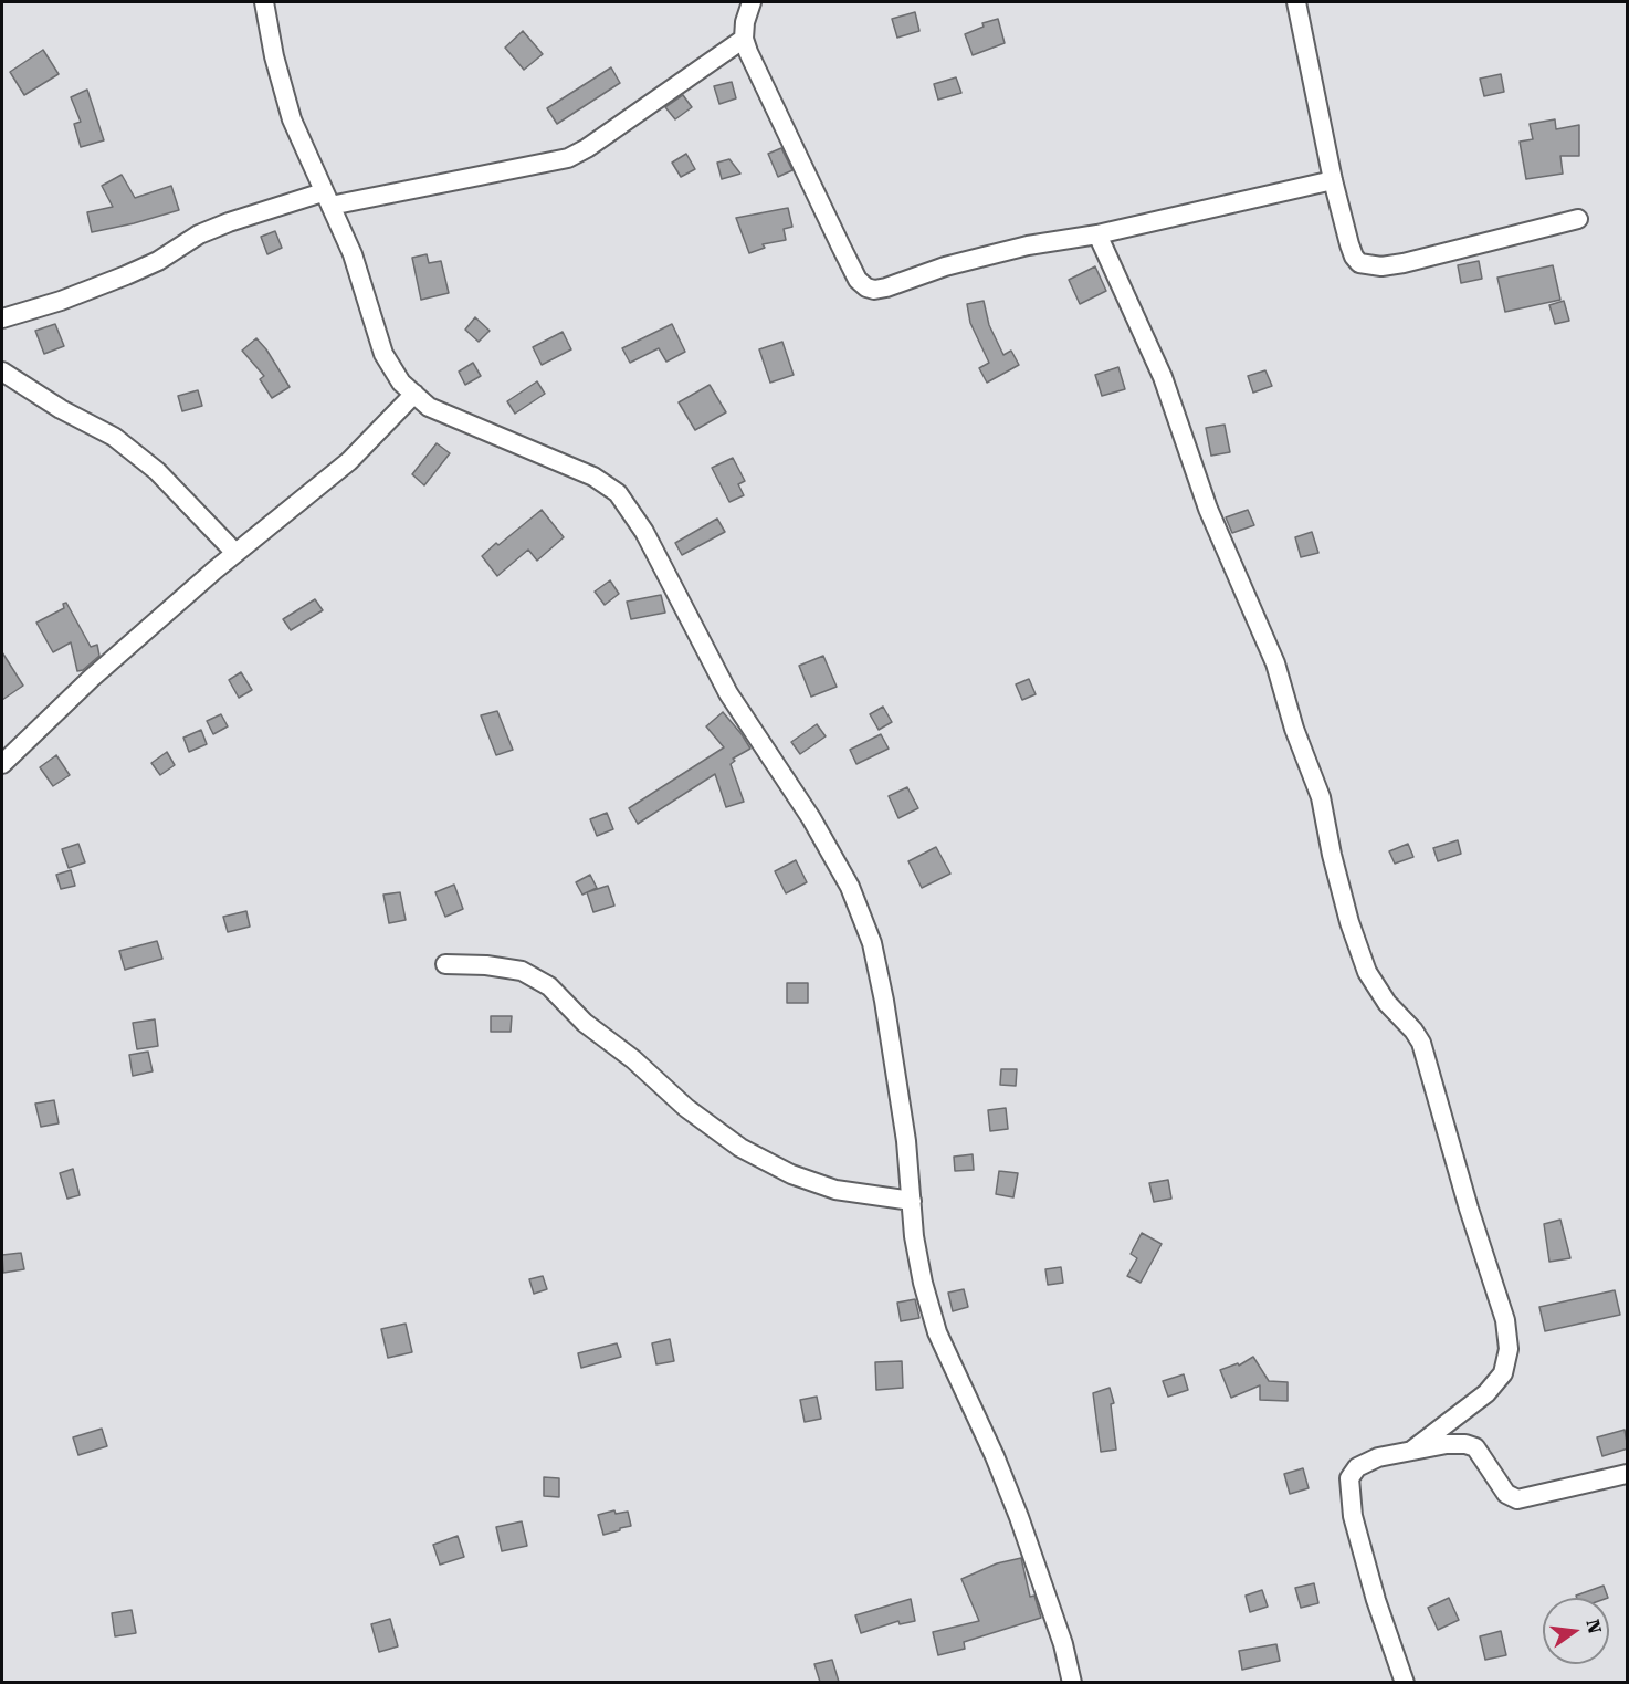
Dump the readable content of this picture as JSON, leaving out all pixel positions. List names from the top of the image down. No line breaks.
{"north":"right"}
